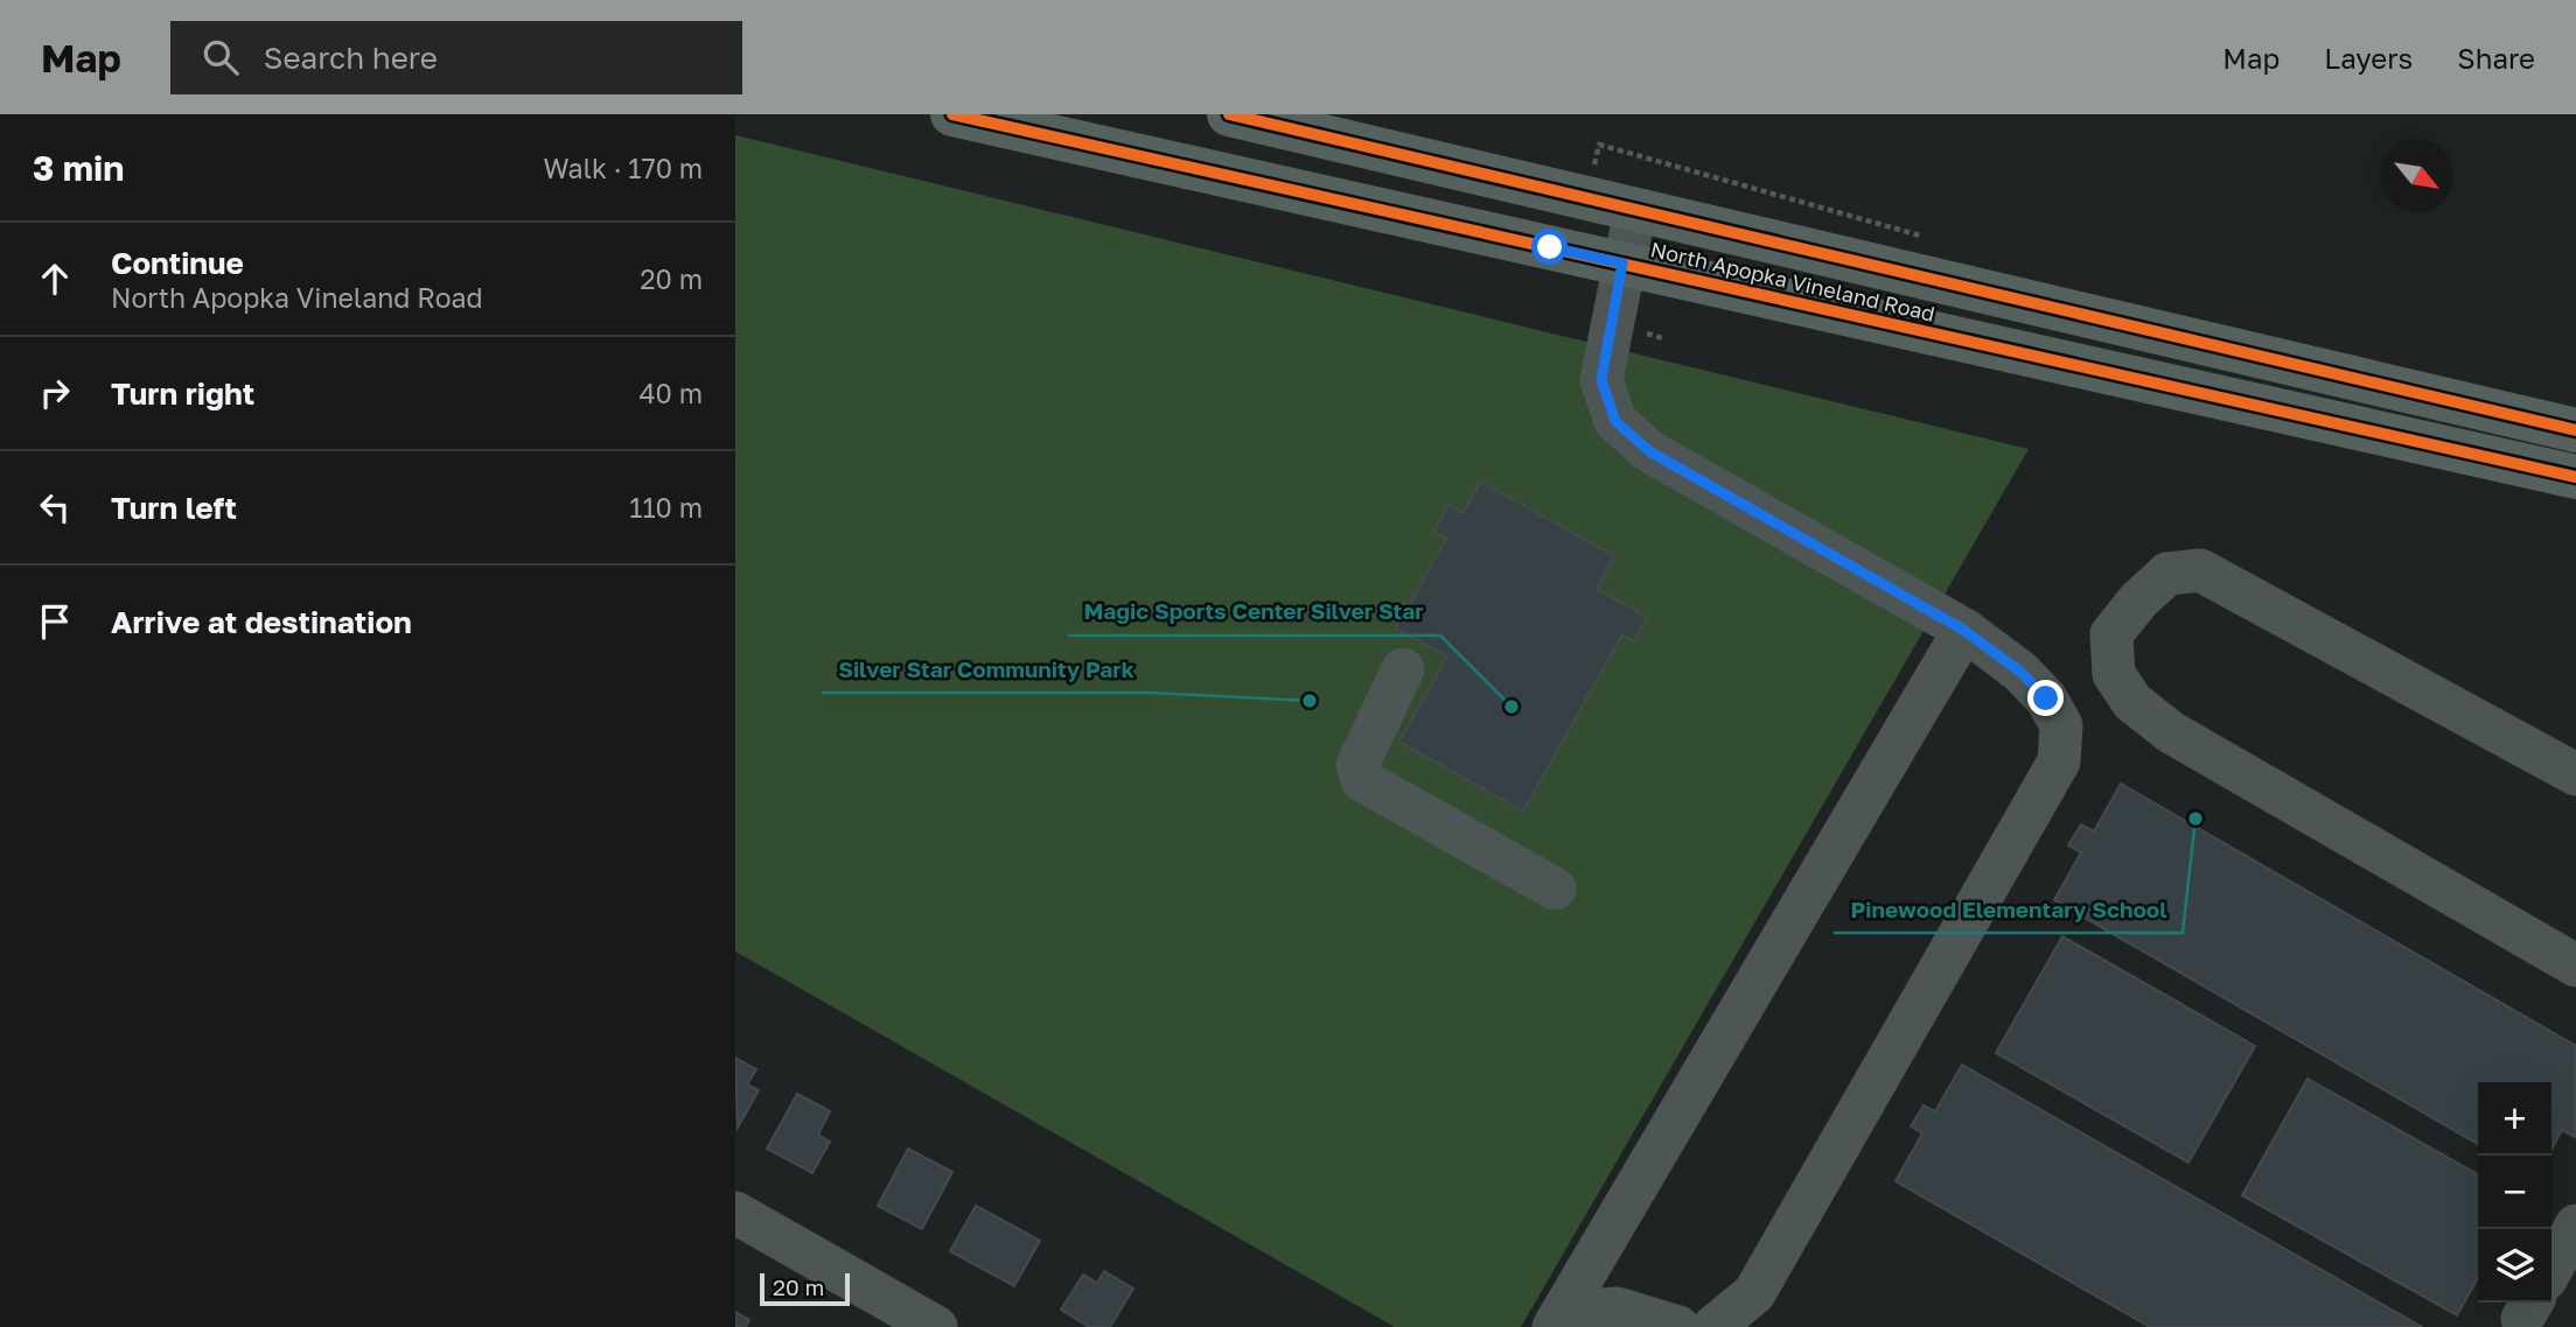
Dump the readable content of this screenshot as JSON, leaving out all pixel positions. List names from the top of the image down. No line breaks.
{"streets":{"main road":["North Apopka Vineland Road"]},"places":["Silver Star Community Park","Magic Sports Center Silver Star","Pinewood Elementary School"],"scale_bar":"20 m","north":"bottom right","page":{"header":"Map","search":"Search here","nav":["Map","Layers","Share"],"heading":["3 min","Walk · 170 m"],"list":[["Continue","North Apopka Vineland Road","20 m"],["Turn right","40 m"],["Turn left","110 m"],"Arrive at destination"],"map_buttons":["+","−"],"scale":"20 m"}}
